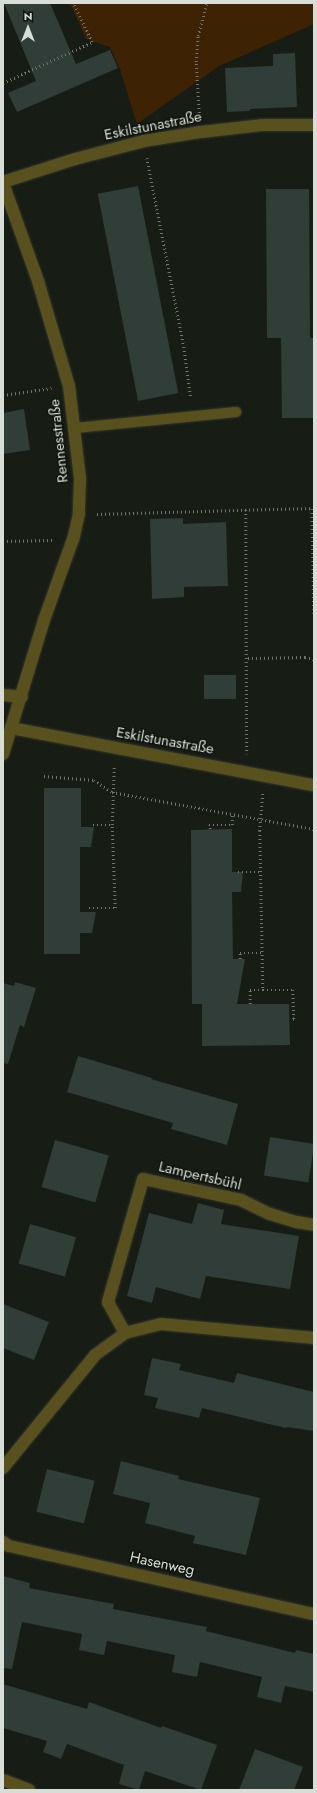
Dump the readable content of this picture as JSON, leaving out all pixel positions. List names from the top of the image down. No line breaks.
{"streets":{"street":["Eskilstunastraße","Rennesstraße","Lampertsbühl","Hasenweg"]},"crossings":[["Eskilstunastraße","Rennesstraße"]],"north":"top"}
